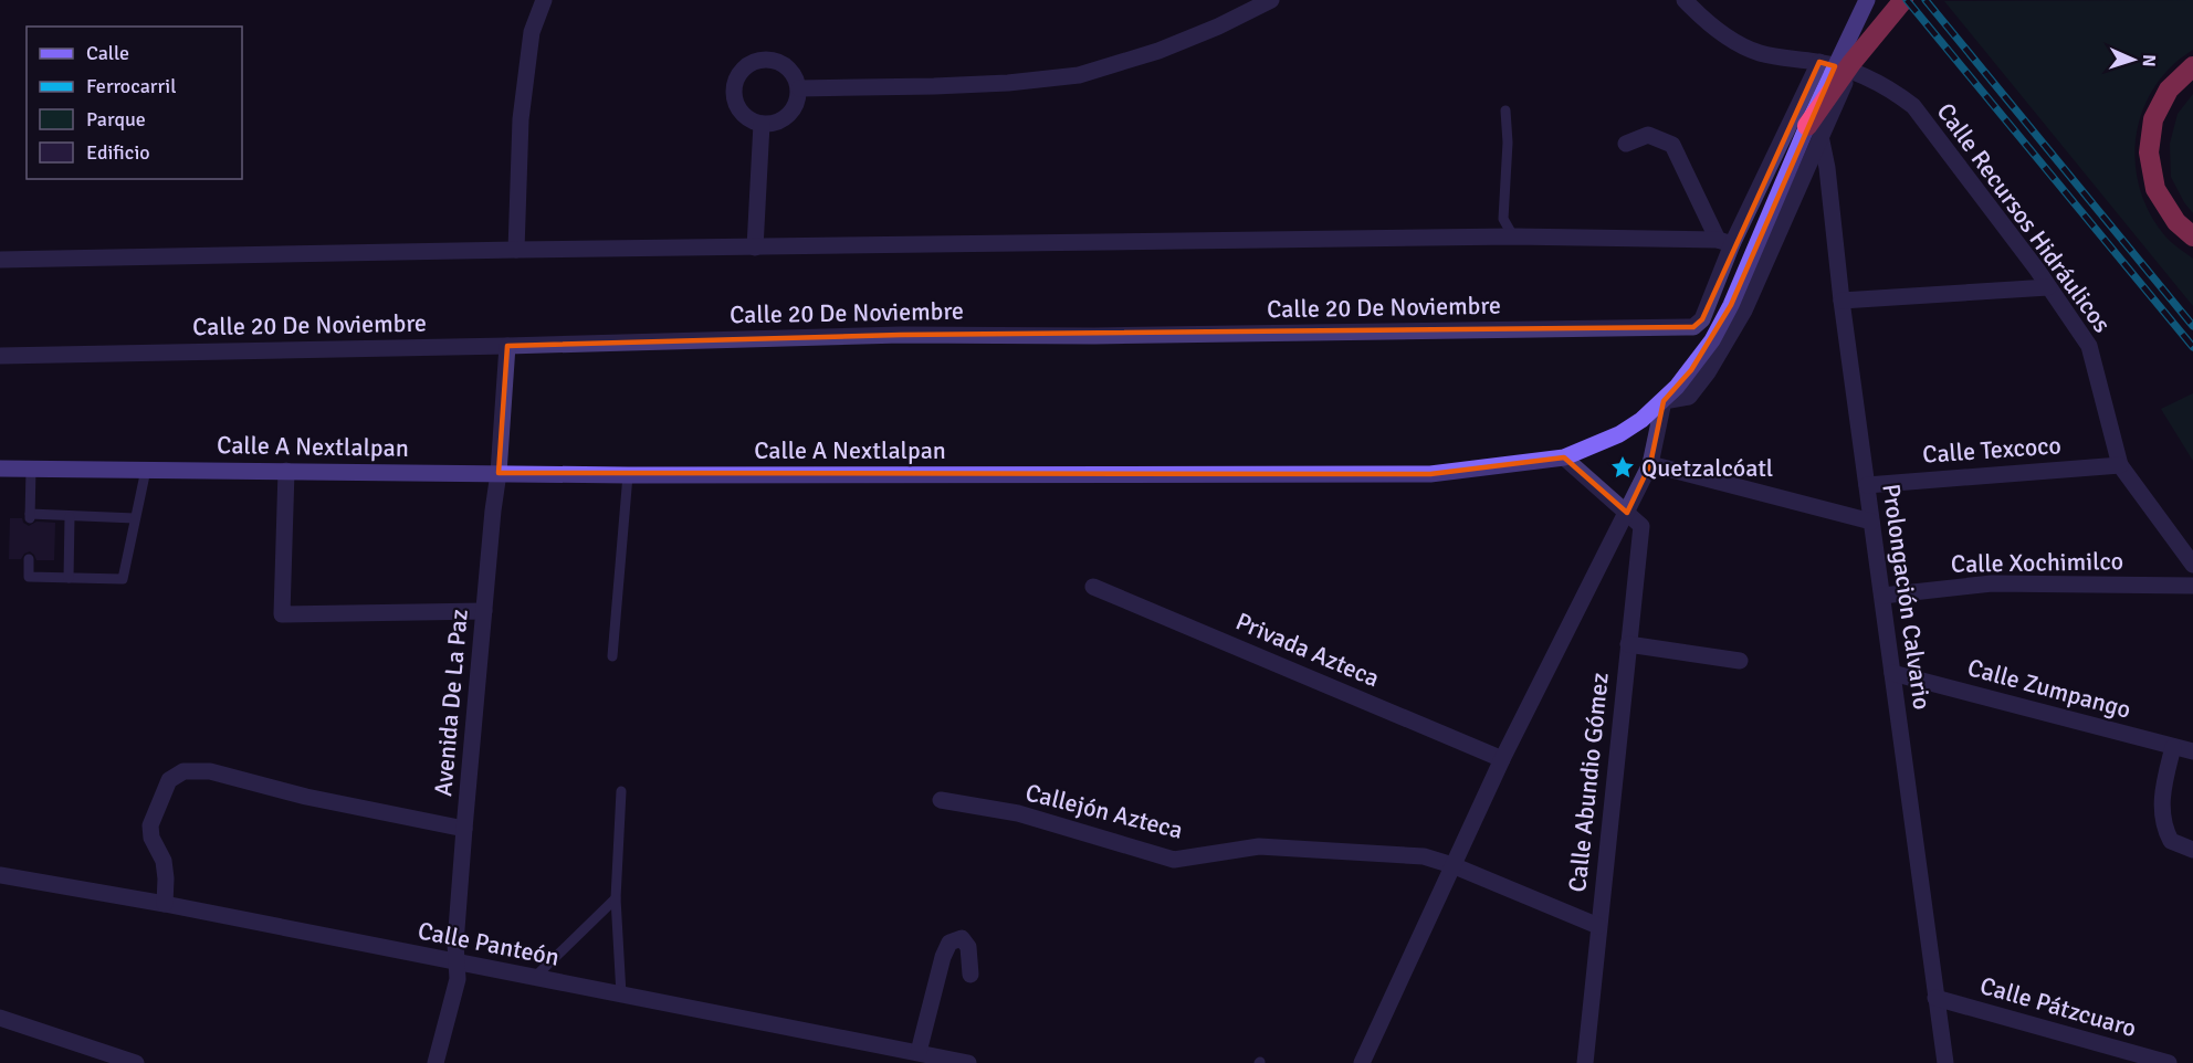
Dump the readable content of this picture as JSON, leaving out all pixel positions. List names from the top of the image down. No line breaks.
{"streets":{"main road":["Calle A Nextlalpan"],"street":["Calle Recursos Hidráulicos","Calle 20 De Noviembre","Calle Texcoco","Calle Xochimilco","Prolongación Calvario","Privada Azteca","Calle Zumpango","Avenida De La Paz","Calle Abundio Gómez","Callejón Azteca","Calle Panteón","Calle Pátzcuaro"]},"crossings":[["Calle Recursos Hidráulicos","Calle Texcoco"],["Calle 20 De Noviembre","Avenida De La Paz"],["Calle A Nextlalpan","Prolongación Calvario"],["Calle A Nextlalpan","Avenida De La Paz"],["Calle Texcoco","Prolongación Calvario"],["Calle Xochimilco","Prolongación Calvario"],["Prolongación Calvario","Calle Zumpango"],["Prolongación Calvario","Calle Pátzcuaro"],["Avenida De La Paz","Calle Panteón"],["Calle Abundio Gómez","Callejón Azteca"]],"places":{"place":["Quetzalcóatl"]},"legend":["Calle","Ferrocarril","Parque","Edificio"],"north":"right"}
